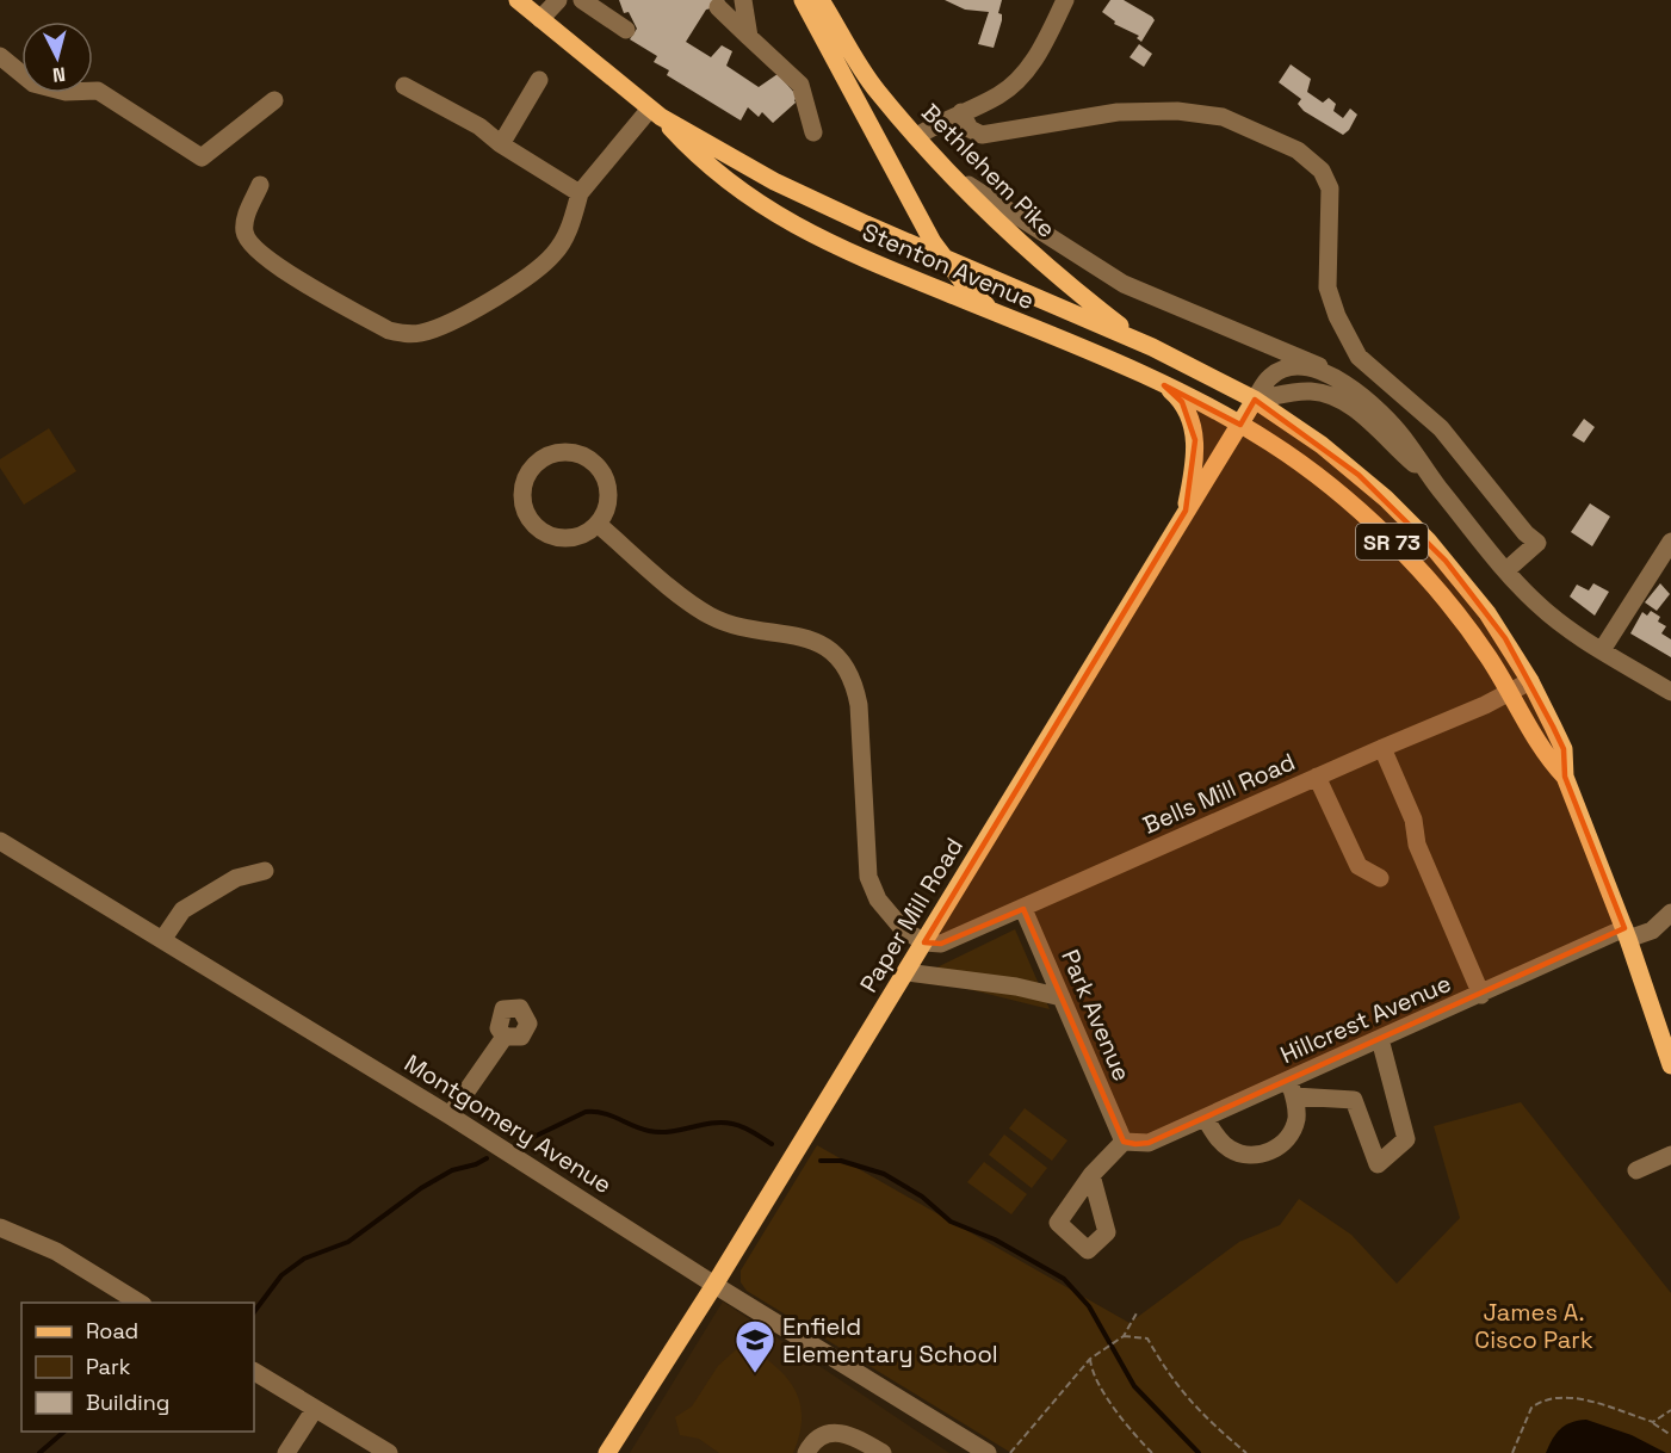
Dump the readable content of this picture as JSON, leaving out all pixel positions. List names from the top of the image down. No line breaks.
{"streets":{"main road":["Bethlehem Pike","Stenton Avenue","SR 73","Paper Mill Road"],"street":["Bells Mill Road","Park Avenue","Hillcrest Avenue","Montgomery Avenue"]},"crossings":[["Bethlehem Pike","Stenton Avenue"],["Stenton Avenue","SR 73"],["Stenton Avenue","Paper Mill Road"],["SR 73","Bells Mill Road"],["SR 73","Paper Mill Road"],["Bells Mill Road","Paper Mill Road"],["Bells Mill Road","Park Avenue"],["Paper Mill Road","Montgomery Avenue"],["Park Avenue","Hillcrest Avenue"]],"parks":["James A. Cisco Park"],"places":{"school or university":["Enfield Elementary School"]},"legend":["Road","Park","Building"],"north":"bottom"}
